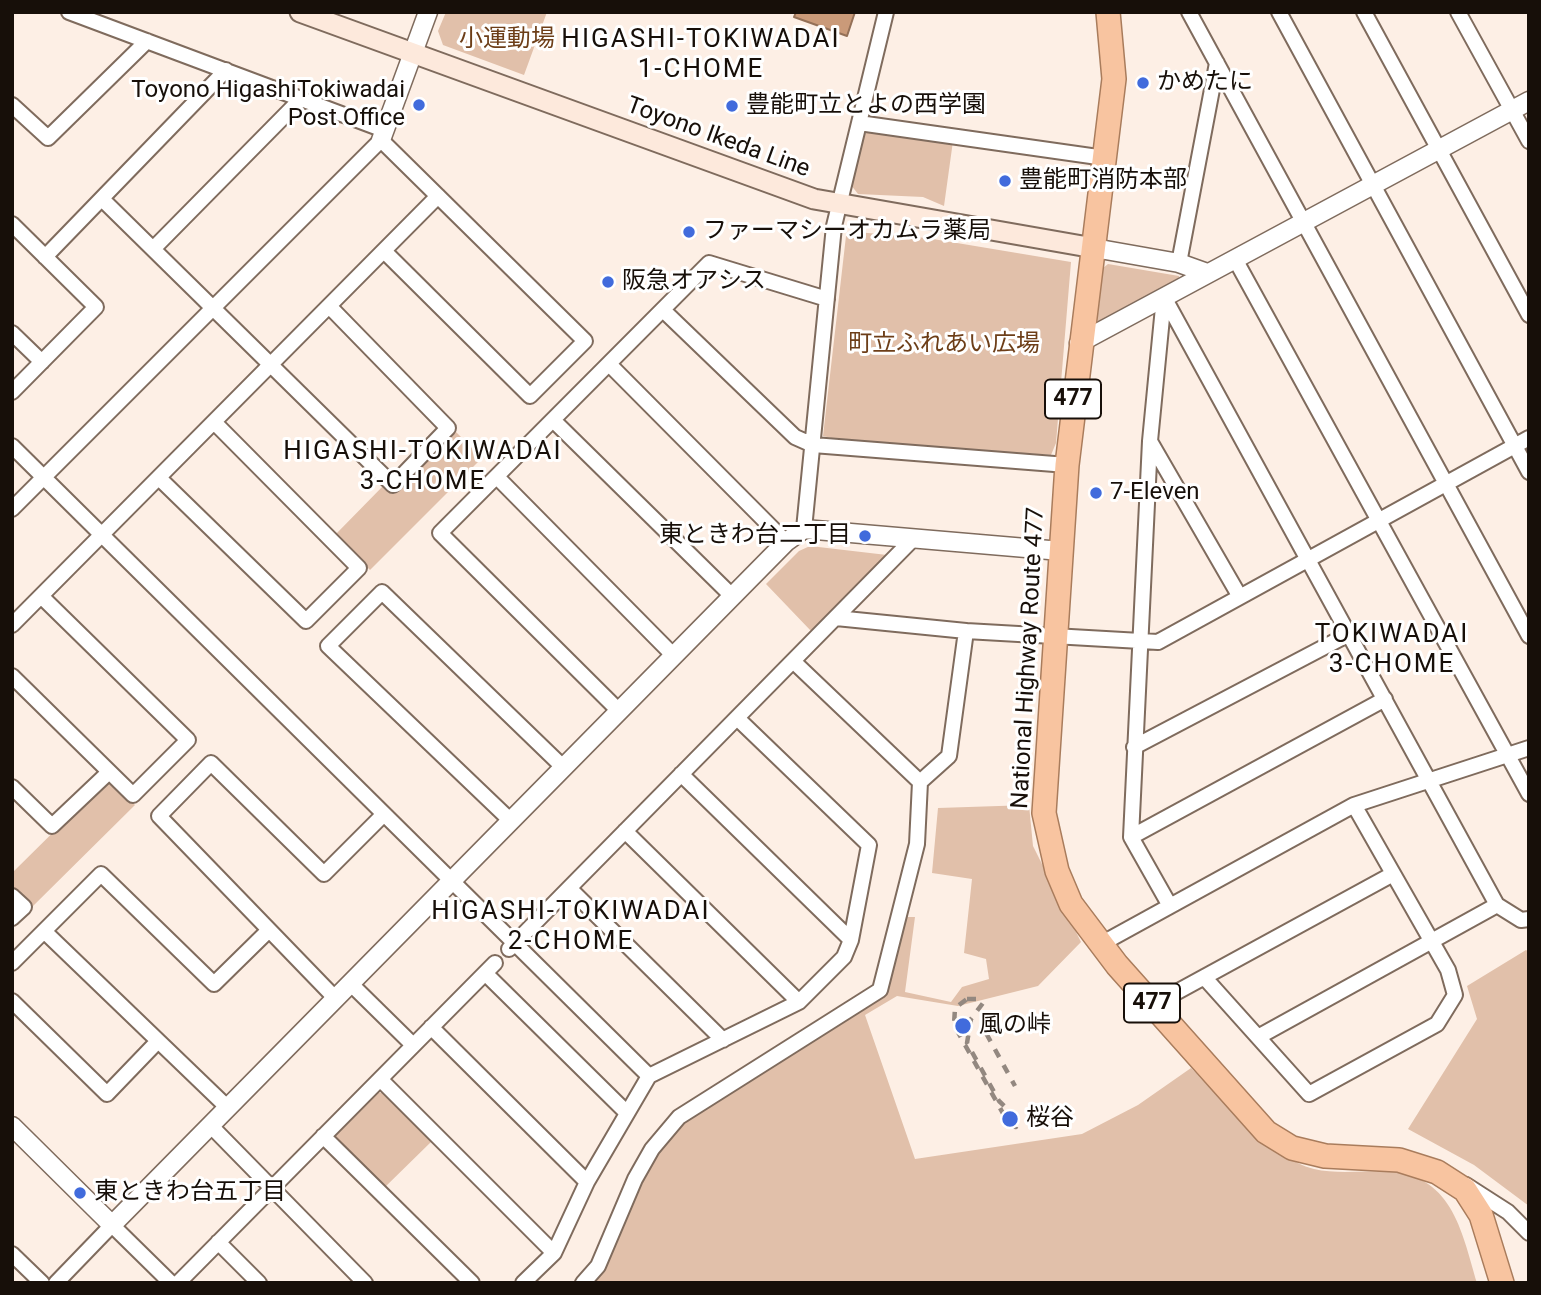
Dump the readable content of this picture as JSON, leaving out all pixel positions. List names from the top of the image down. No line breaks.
{"streets":{"highway":["477","National Highway Route 477"],"main road":["Toyono Ikeda Line"]},"crossings":[["Toyono Ikeda Line","National Highway Route 477"]],"districts":["HIGASHI-TOKIWADAI 1-CHOME","HIGASHI-TOKIWADAI 3-CHOME","TOKIWADAI 3-CHOME","HIGASHI-TOKIWADAI 2-CHOME"],"parks":["小運動場","町立ふれあい広場"],"places":["かめたに","Toyono HigashiTokiwadai Post Office","豊能町立とよの西学園","豊能町消防本部","ファーマシーオカムラ薬局","阪急オアシス","7-Eleven","東ときわ台二丁目","風の峠","桜谷","東ときわ台五丁目"]}
